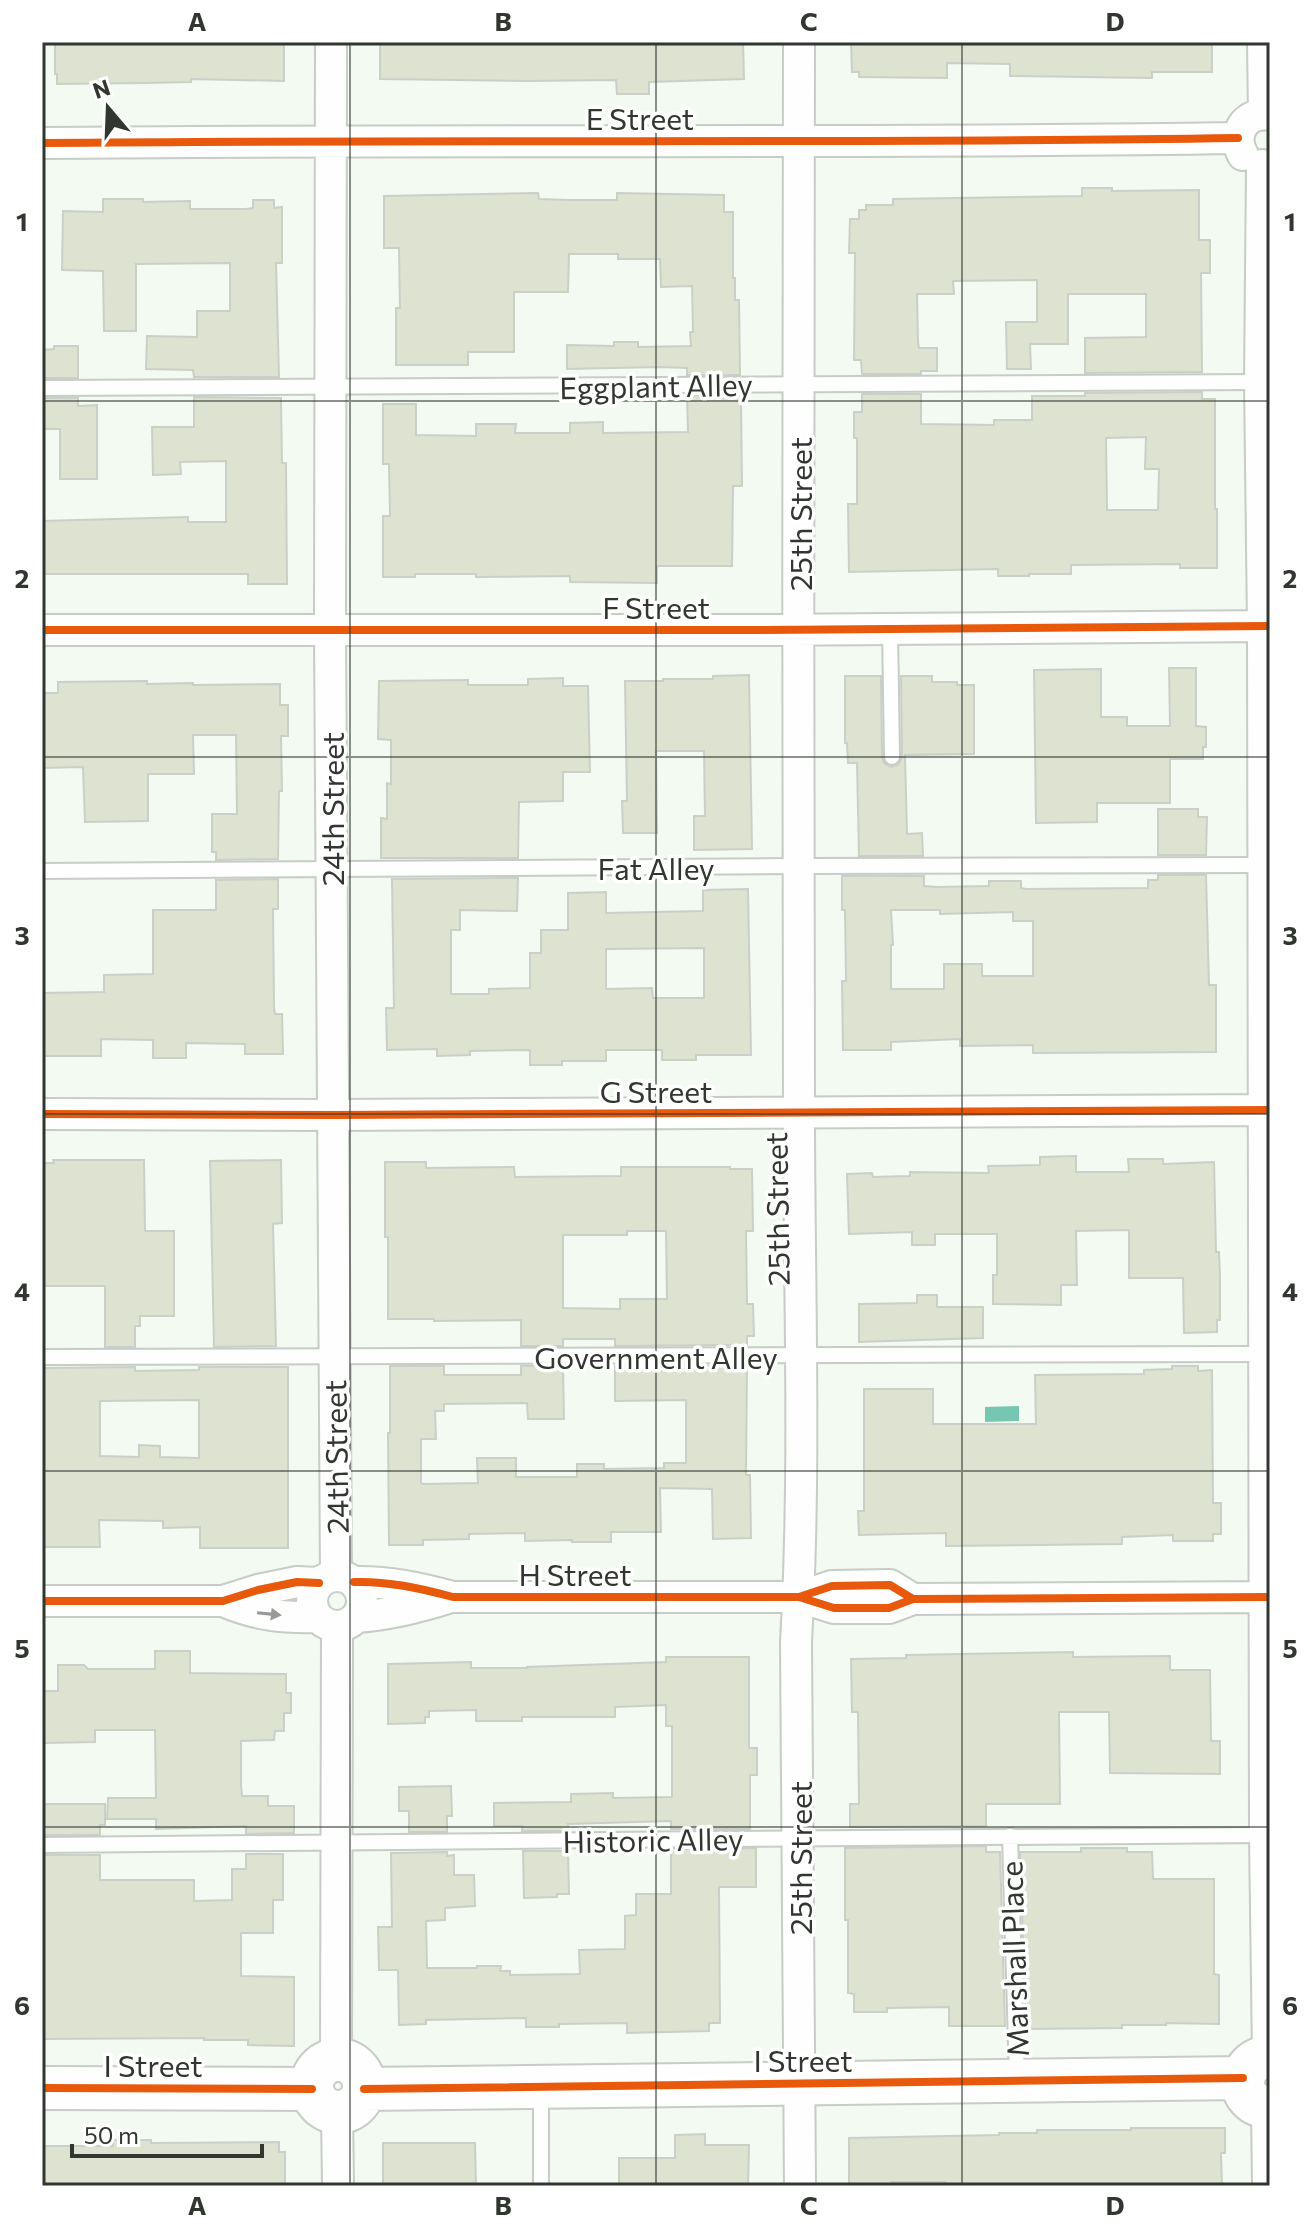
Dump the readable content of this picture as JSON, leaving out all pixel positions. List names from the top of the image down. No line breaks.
{"streets":{"street":["E Street","25th Street","F Street","24th Street","G Street","H Street","I Street"],"lane":["Eggplant Alley","Fat Alley","Government Alley","Historic Alley","Marshall Place"]},"crossings":[["E Street","25th Street"],["E Street","24th Street"],["Eggplant Alley","25th Street"],["Eggplant Alley","24th Street"],["25th Street","F Street"],["25th Street","Fat Alley"],["25th Street","G Street"],["25th Street","Government Alley"],["25th Street","H Street"],["25th Street","Historic Alley"],["25th Street","I Street"],["F Street","24th Street"],["24th Street","Fat Alley"],["24th Street","G Street"],["24th Street","Government Alley"],["24th Street","H Street"],["Historic Alley","Marshall Place"],["Marshall Place","I Street"]],"scale_bar":"50 m","north":"top","grid":{"columns":["A","B","C","D"],"rows":["1","2","3","4","5","6"]}}
